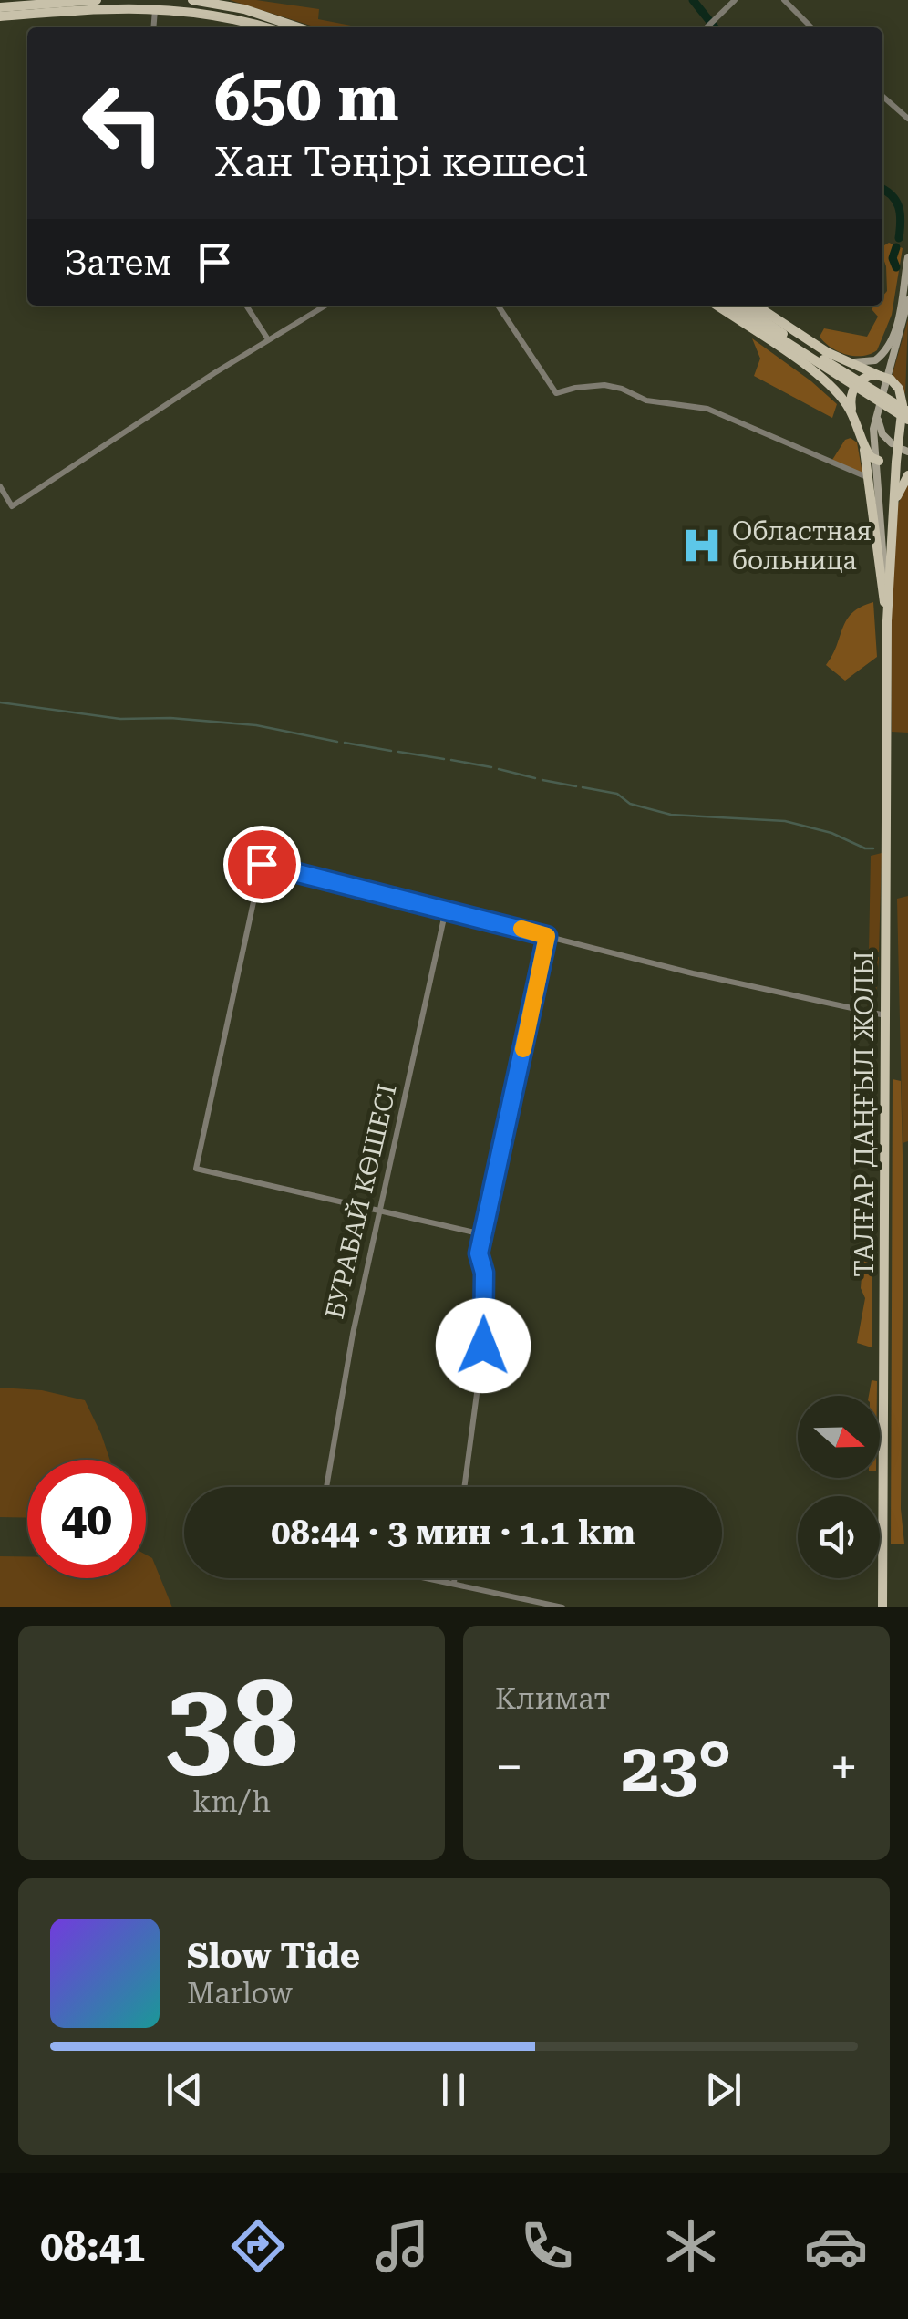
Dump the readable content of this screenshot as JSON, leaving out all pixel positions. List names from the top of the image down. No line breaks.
{"streets":{"main road":["ТАЛҒАР ДАҢҒЫЛ ЖОЛЫ"],"street":["БУРАБАЙ КӨШЕСІ"]},"places":{"hospital":["Областная больница"]},"north":"right","page":{"turn":["650 m","Хан Тәңірі көшесі"],"then":"Затем","limit":"40","trip":"08:44 · 3 мин · 1.1 km","tile":[["38","km/h"],"Климат"],"heat":["−","23°","+"],"song":["Slow Tide","Marlow"],"tabs":"08:41"}}
